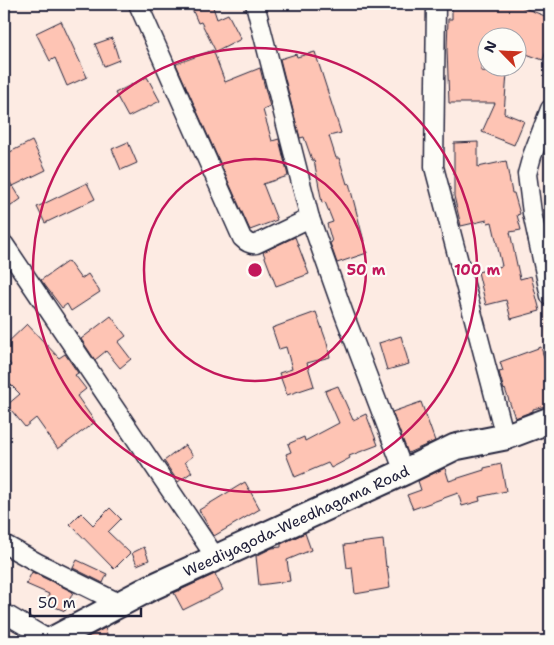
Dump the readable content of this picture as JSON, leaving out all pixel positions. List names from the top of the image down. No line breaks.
{"streets":{"street":["Weediyagoda-Weedhagama Road"]},"scale_bar":"50 m","north":"top left","rings":["50 m","100 m"]}
